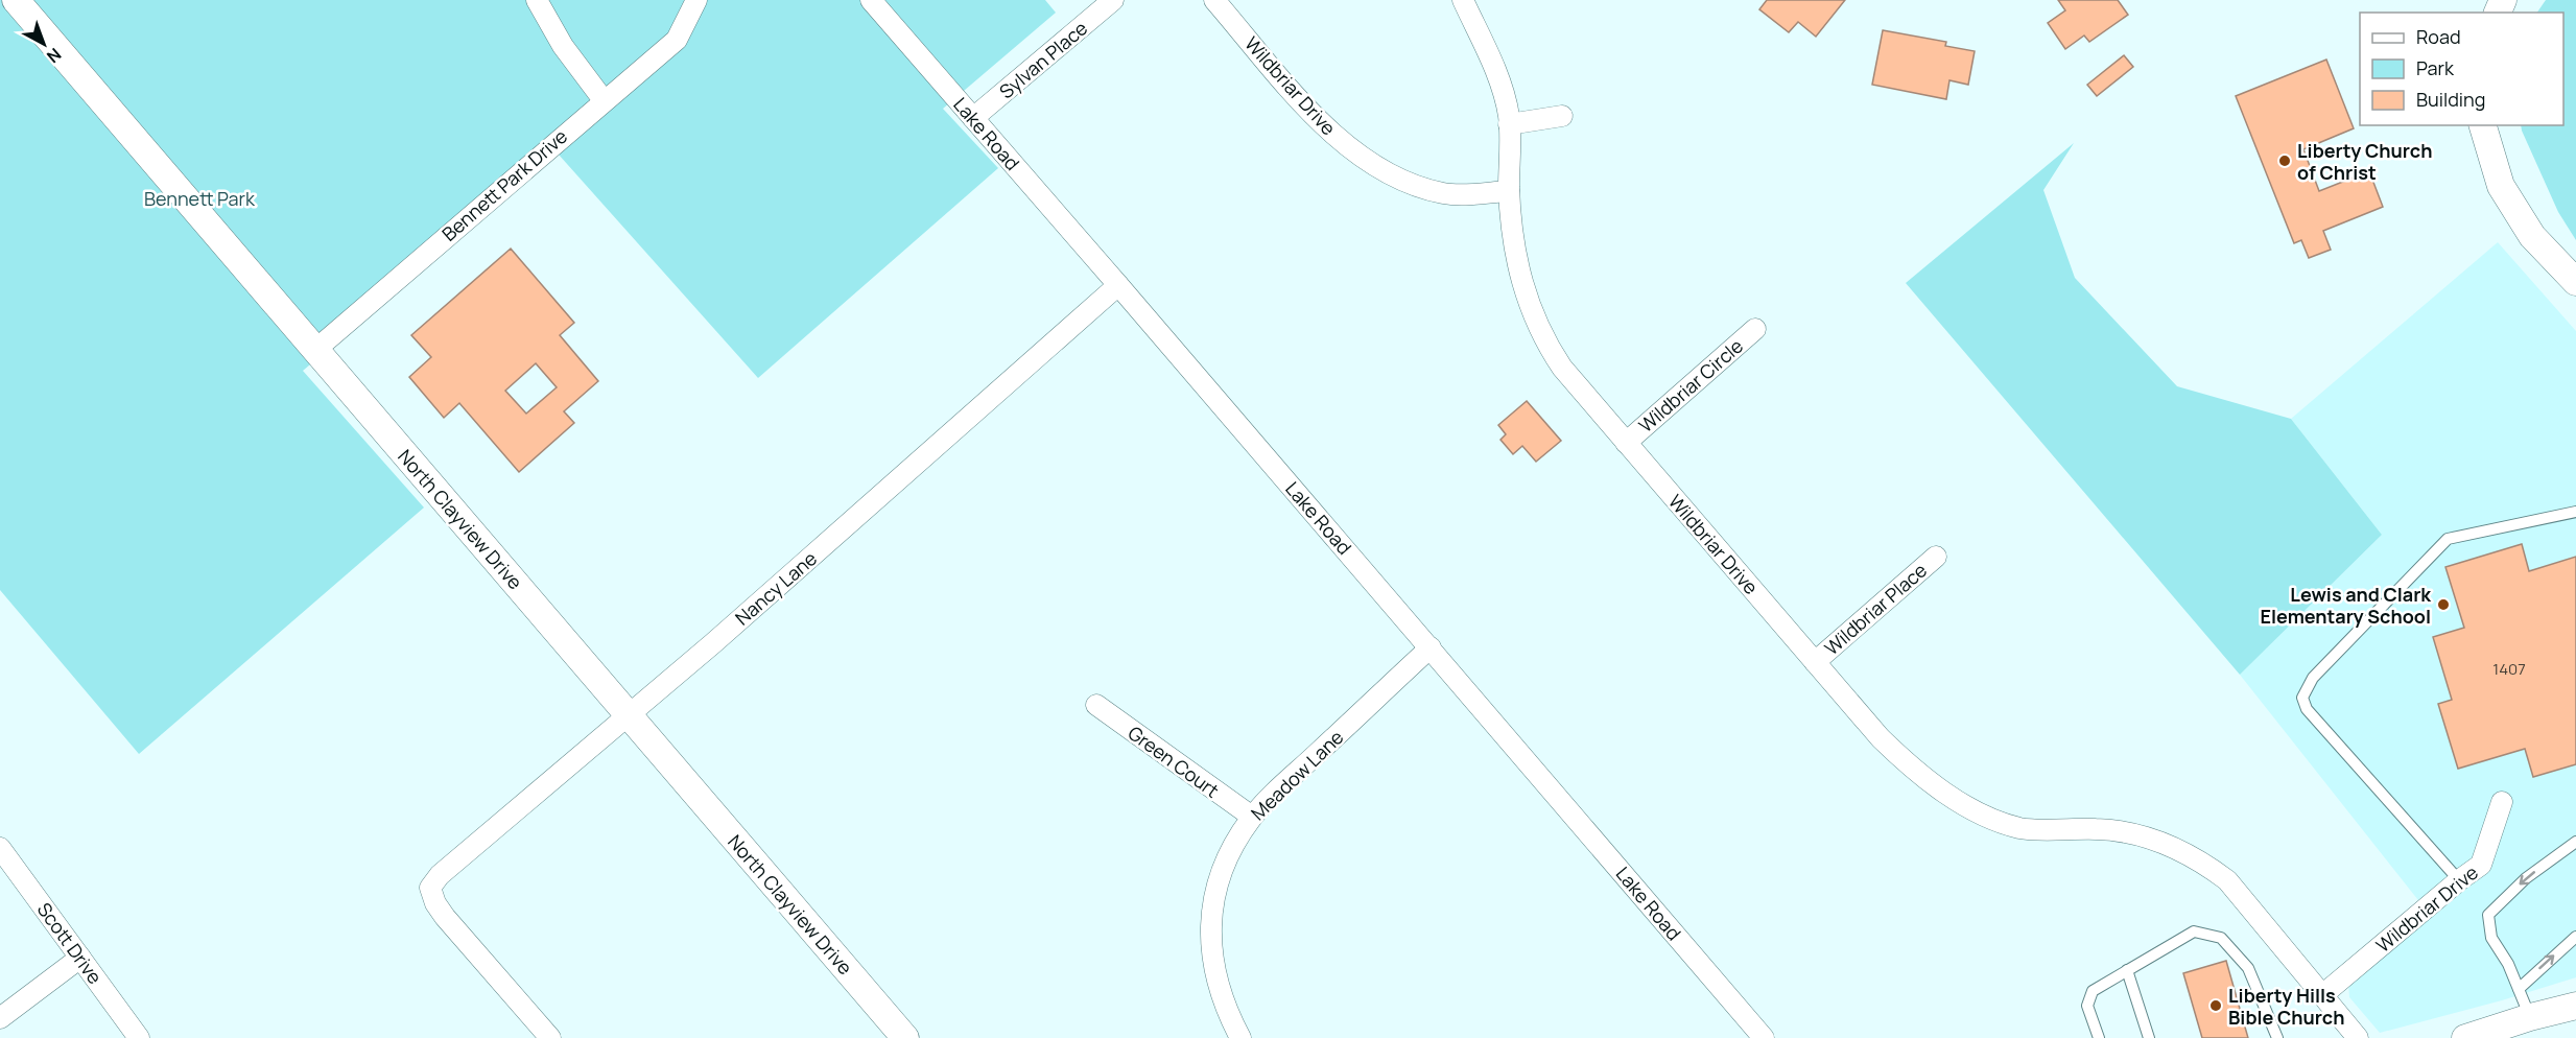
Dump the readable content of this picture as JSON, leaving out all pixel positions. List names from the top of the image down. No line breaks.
{"streets":{"street":["Sylvan Place","Wildbriar Drive","Lake Road","Bennett Park Drive","Wildbriar Circle","North Clayview Drive","Nancy Lane","Wildbriar Place","Green Court","Meadow Lane","Scott Drive"]},"crossings":[["Sylvan Place","Lake Road"],["Wildbriar Drive","Wildbriar Circle"],["Wildbriar Drive","Wildbriar Place"],["Lake Road","Nancy Lane"],["Lake Road","Meadow Lane"],["Bennett Park Drive","North Clayview Drive"],["North Clayview Drive","Nancy Lane"],["Green Court","Meadow Lane"]],"parks":["Bennett Park"],"places":["Liberty Church of Christ","Lewis and Clark Elementary School","Liberty Hills Bible Church"],"house_numbers":["1407"],"legend":["Road","Park","Building"],"north":"bottom right"}
